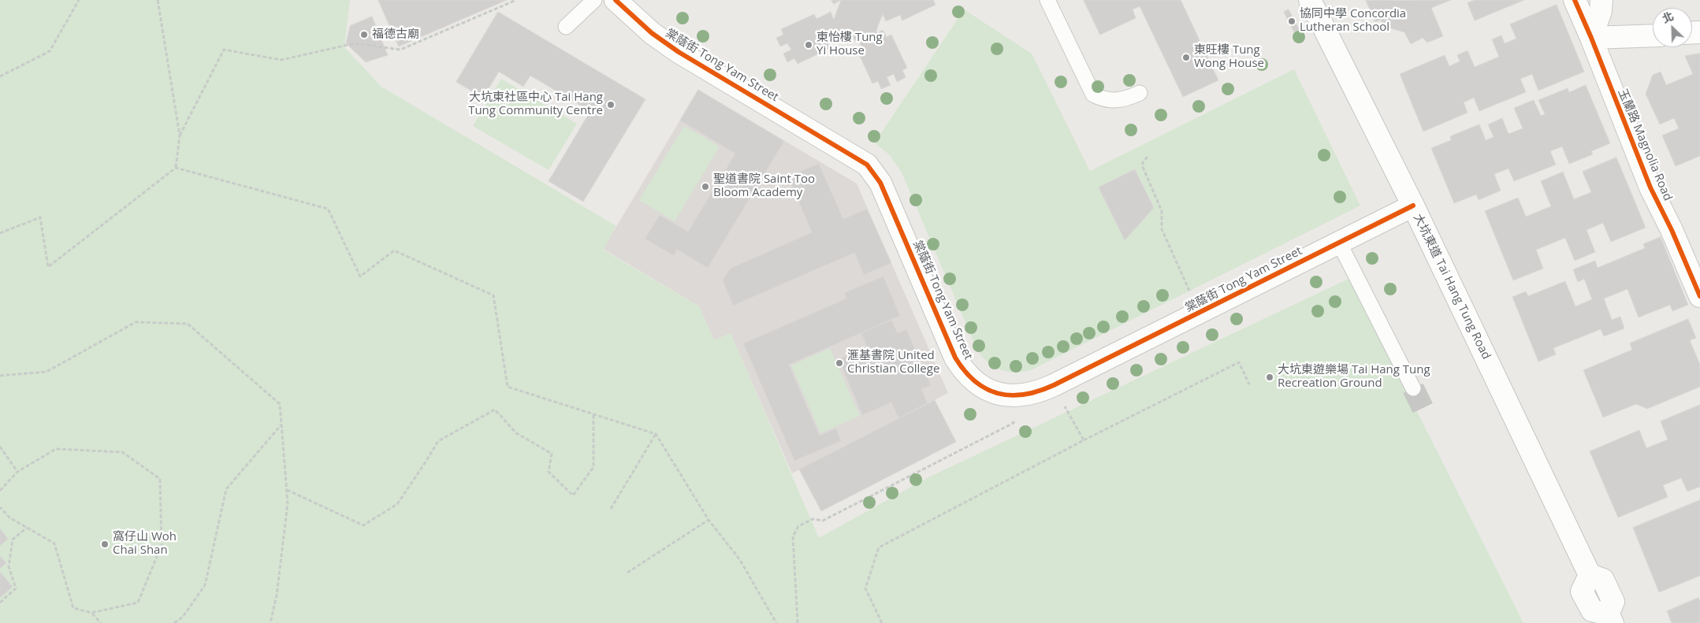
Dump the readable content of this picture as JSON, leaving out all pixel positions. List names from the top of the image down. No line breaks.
{"streets":{"street":["棠蔭街 Tong Yam Street","玉蘭路 Magnolia Road","大坑東道 Tai Hang Tung Road"]},"crossings":[["棠蔭街 Tong Yam Street","大坑東道 Tai Hang Tung Road"]],"places":["協同中學 Concordia Lutheran School","福德古廟","東怡樓 Tung Yi House","東旺樓 Tung Wong House","大坑東社區中心 Tai Hang Tung Community Centre","聖道書院 Saint Too Bloom Academy","滙基書院 United Christian College","大坑東遊樂場 Tai Hang Tung Recreation Ground","窩仔山 Woh Chai Shan"],"north":"top left"}
